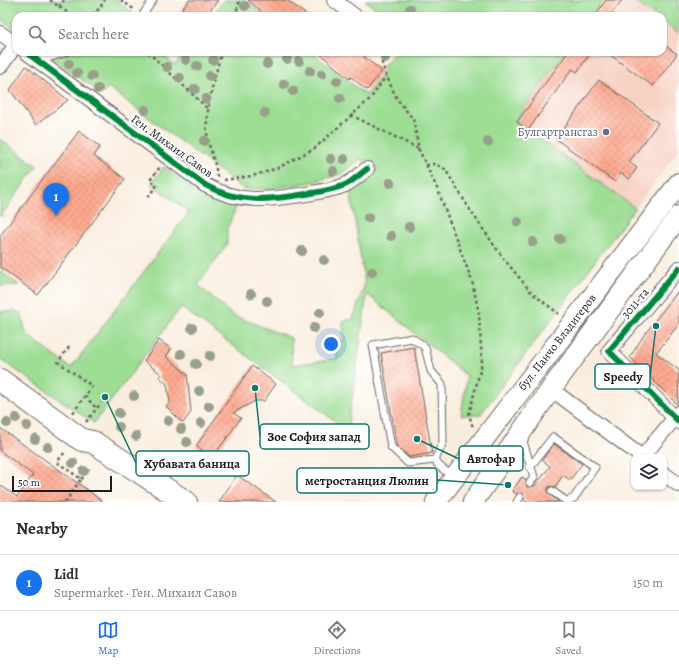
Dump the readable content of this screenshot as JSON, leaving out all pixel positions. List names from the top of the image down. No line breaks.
{"streets":{"main road":["бул. Панчо Владигеров"],"street":["Ген. Михаил Савов","3011-та"]},"places":["Булгартрансгаз","Speedy","Зое София запад","Хубавата баница","Автофар","метростанция Люлин"],"scale_bar":"50 m","page":{"search":"Search here","pins":"1","scale":"50 m","heading":"Nearby","list":[{"mark":"1","name":"Lidl","note":"Supermarket · Ген. Михаил Савов","value":"150 m"}],"nav":["Map","Directions","Saved"]}}
